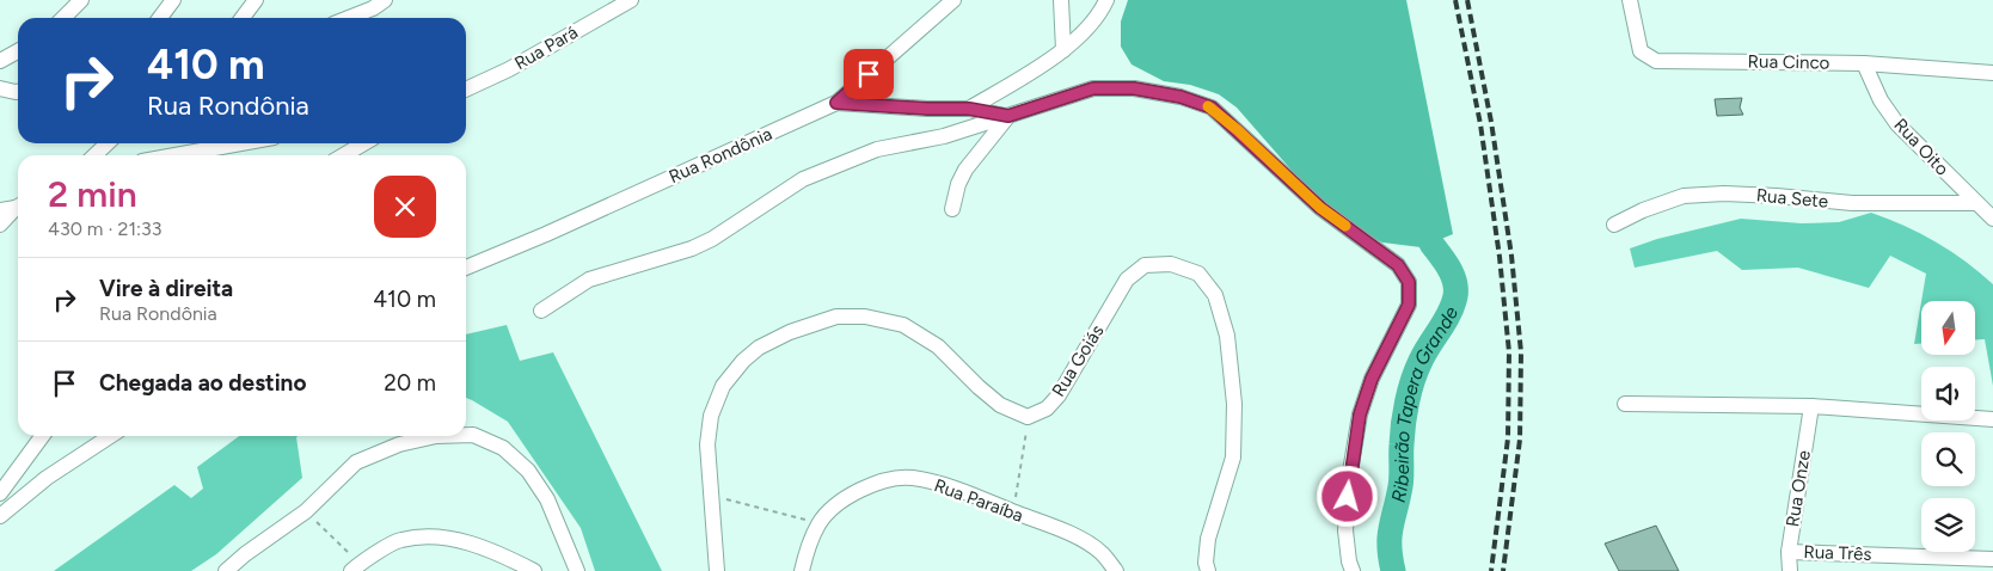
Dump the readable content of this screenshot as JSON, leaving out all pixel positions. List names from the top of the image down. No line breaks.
{"streets":{"street":["Rua Pará","Rua Cinco","Rua Oito","Rua Rondônia","Rua Sete","Rua Goiás","Rua Onze","Rua Paraíba","Rua Três"]},"crossings":[["Rua Cinco","Rua Oito"],["Rua Oito","Rua Sete"],["Rua Onze","Rua Três"]],"water":["Ribeirão Tapera Grande"],"north":"bottom","page":{"turn":["410 m","Rua Rondônia"],"heading":["2 min","430 m · 21:33"],"list":[{"name":"Vire à direita","note":"Rua Rondônia","value":"410 m"},{"name":"Chegada ao destino","value":"20 m"}]}}
